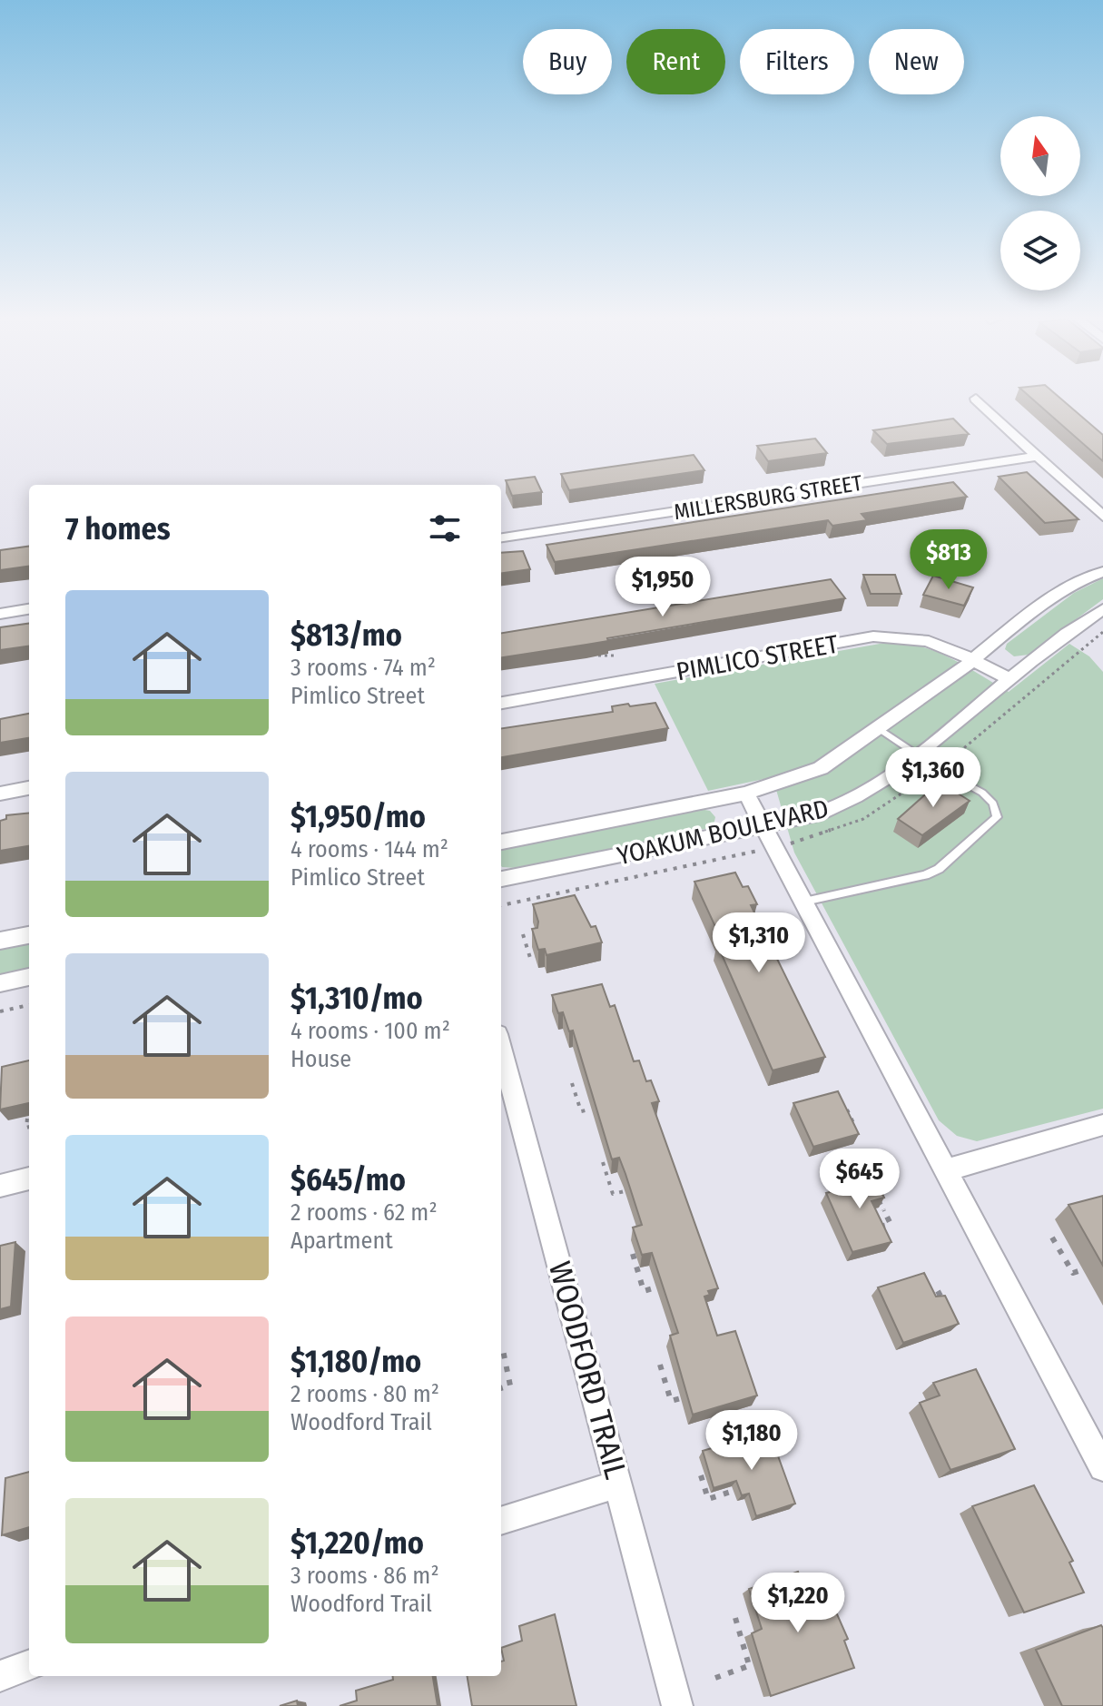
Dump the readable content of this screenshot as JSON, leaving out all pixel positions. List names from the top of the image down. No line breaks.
{"streets":{"street":["MILLERSBURG STREET","PIMLICO STREET","YOAKUM BOULEVARD","WOODFORD TRAIL"]},"crossings":[["PIMLICO STREET","YOAKUM BOULEVARD"]],"north":"top","page":{"chip":["Buy","Rent","Filters","New"],"heading":"7 homes","price":["$813","$1,950","$1,360","$1,310","$645","$1,180","$1,220"],"list":[{"name":"$813/mo","note":"3 rooms · 74 m² · Pimlico Street"},{"name":"$1,950/mo","note":"4 rooms · 144 m² · Pimlico Street"},{"name":"$1,310/mo","note":"4 rooms · 100 m² · House"},{"name":"$645/mo","note":"2 rooms · 62 m² · Apartment"},{"name":"$1,180/mo","note":"2 rooms · 80 m² · Woodford Trail"},{"name":"$1,220/mo","note":"3 rooms · 86 m² · Woodford Trail"}]}}
